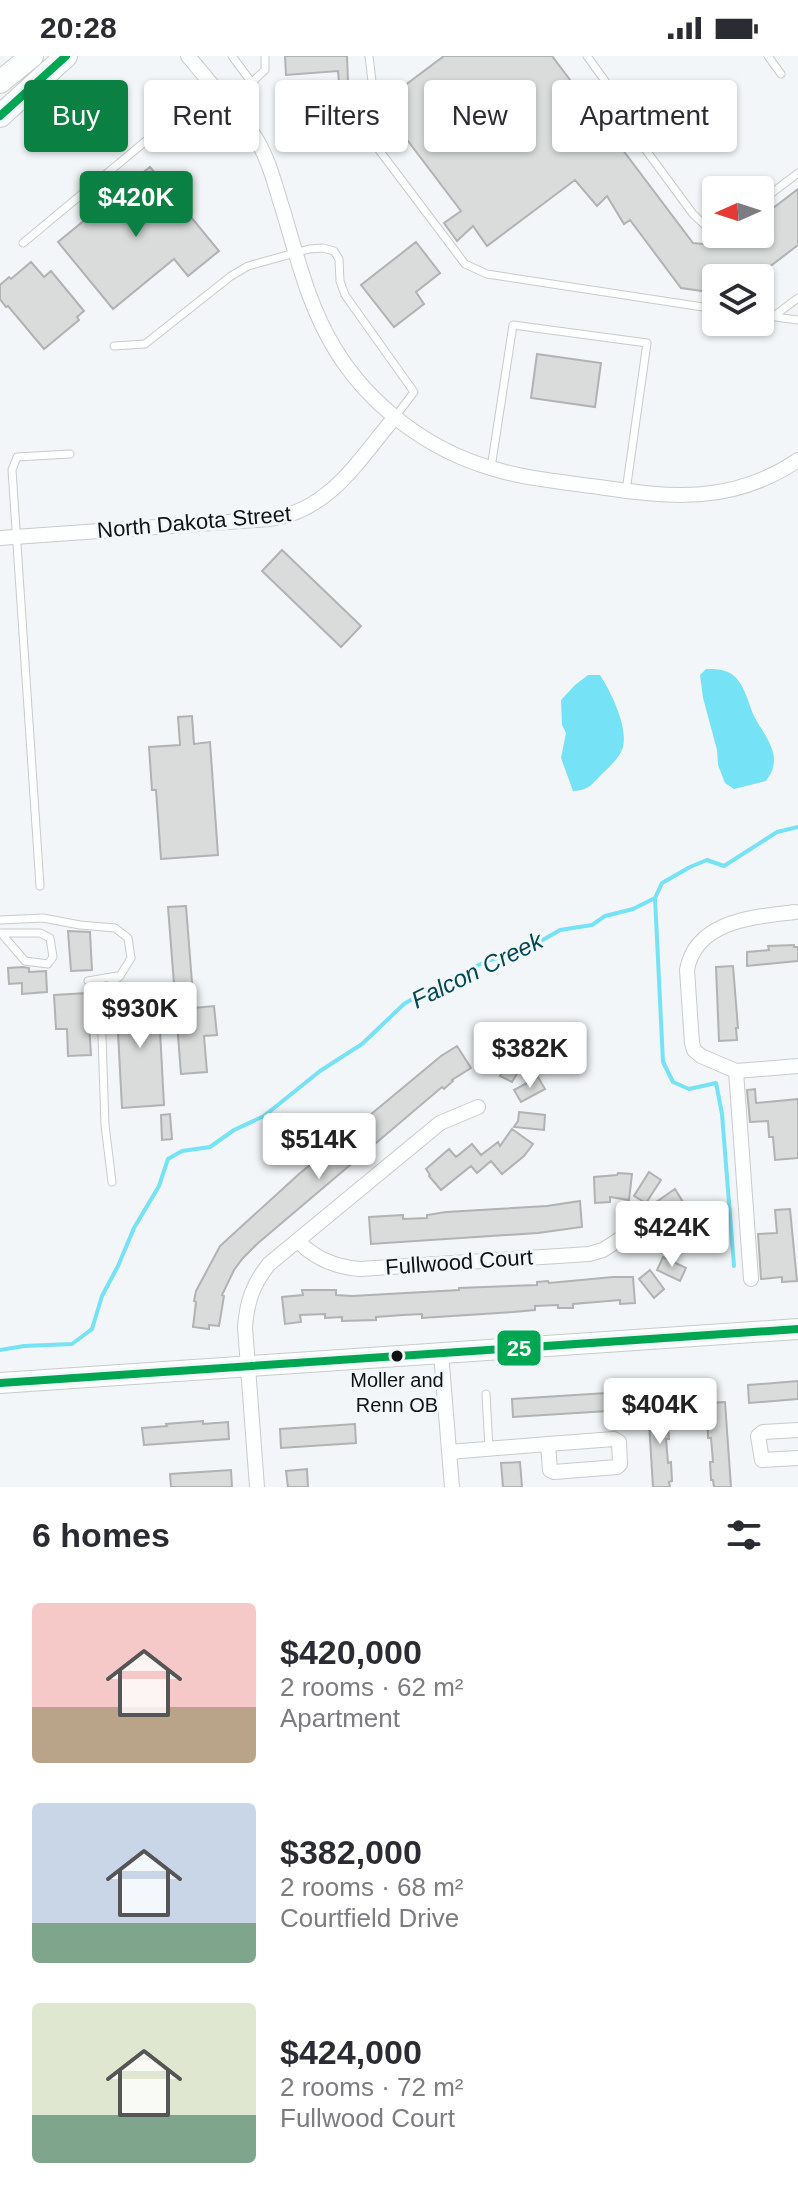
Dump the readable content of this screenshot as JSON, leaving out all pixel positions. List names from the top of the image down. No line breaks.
{"streets":{"street":["North Dakota Street","Fullwood Court"]},"water":["Falcon Creek"],"places":["Moller and Renn OB"],"lines":["transit line 25"],"north":"left","page":{"status":"20:28","chip":["Buy","Rent","Filters","New","Apartment"],"price":["$420K","$930K","$382K","$514K","$424K","$404K"],"heading":"6 homes","list":[{"name":"$420,000","note":"2 rooms · 62 m² · Apartment"},{"name":"$382,000","note":"2 rooms · 68 m² · Courtfield Drive"},{"name":"$424,000","note":"2 rooms · 72 m² · Fullwood Court"}]}}
